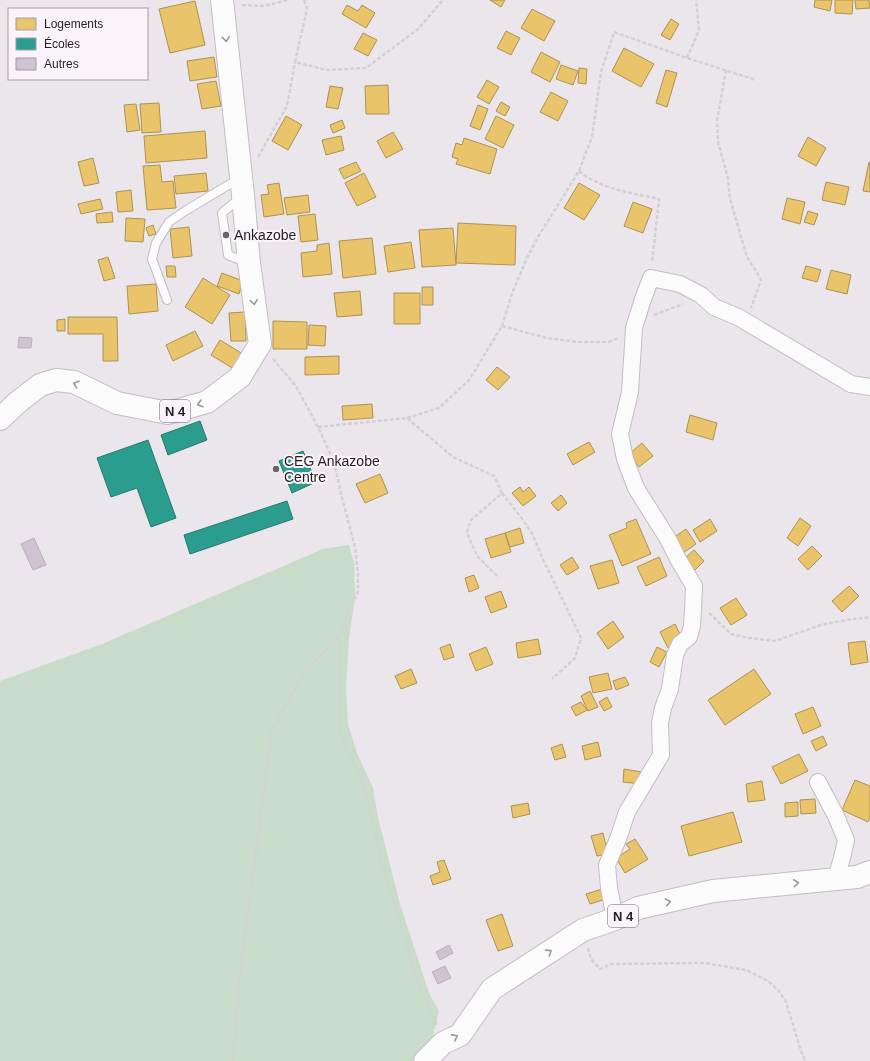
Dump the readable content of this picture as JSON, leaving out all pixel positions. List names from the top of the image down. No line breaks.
{"streets":{"main road":["N 4"]},"places":["Ankazobe","CEG Ankazobe Centre"],"legend":["Logements","Écoles","Autres"]}
